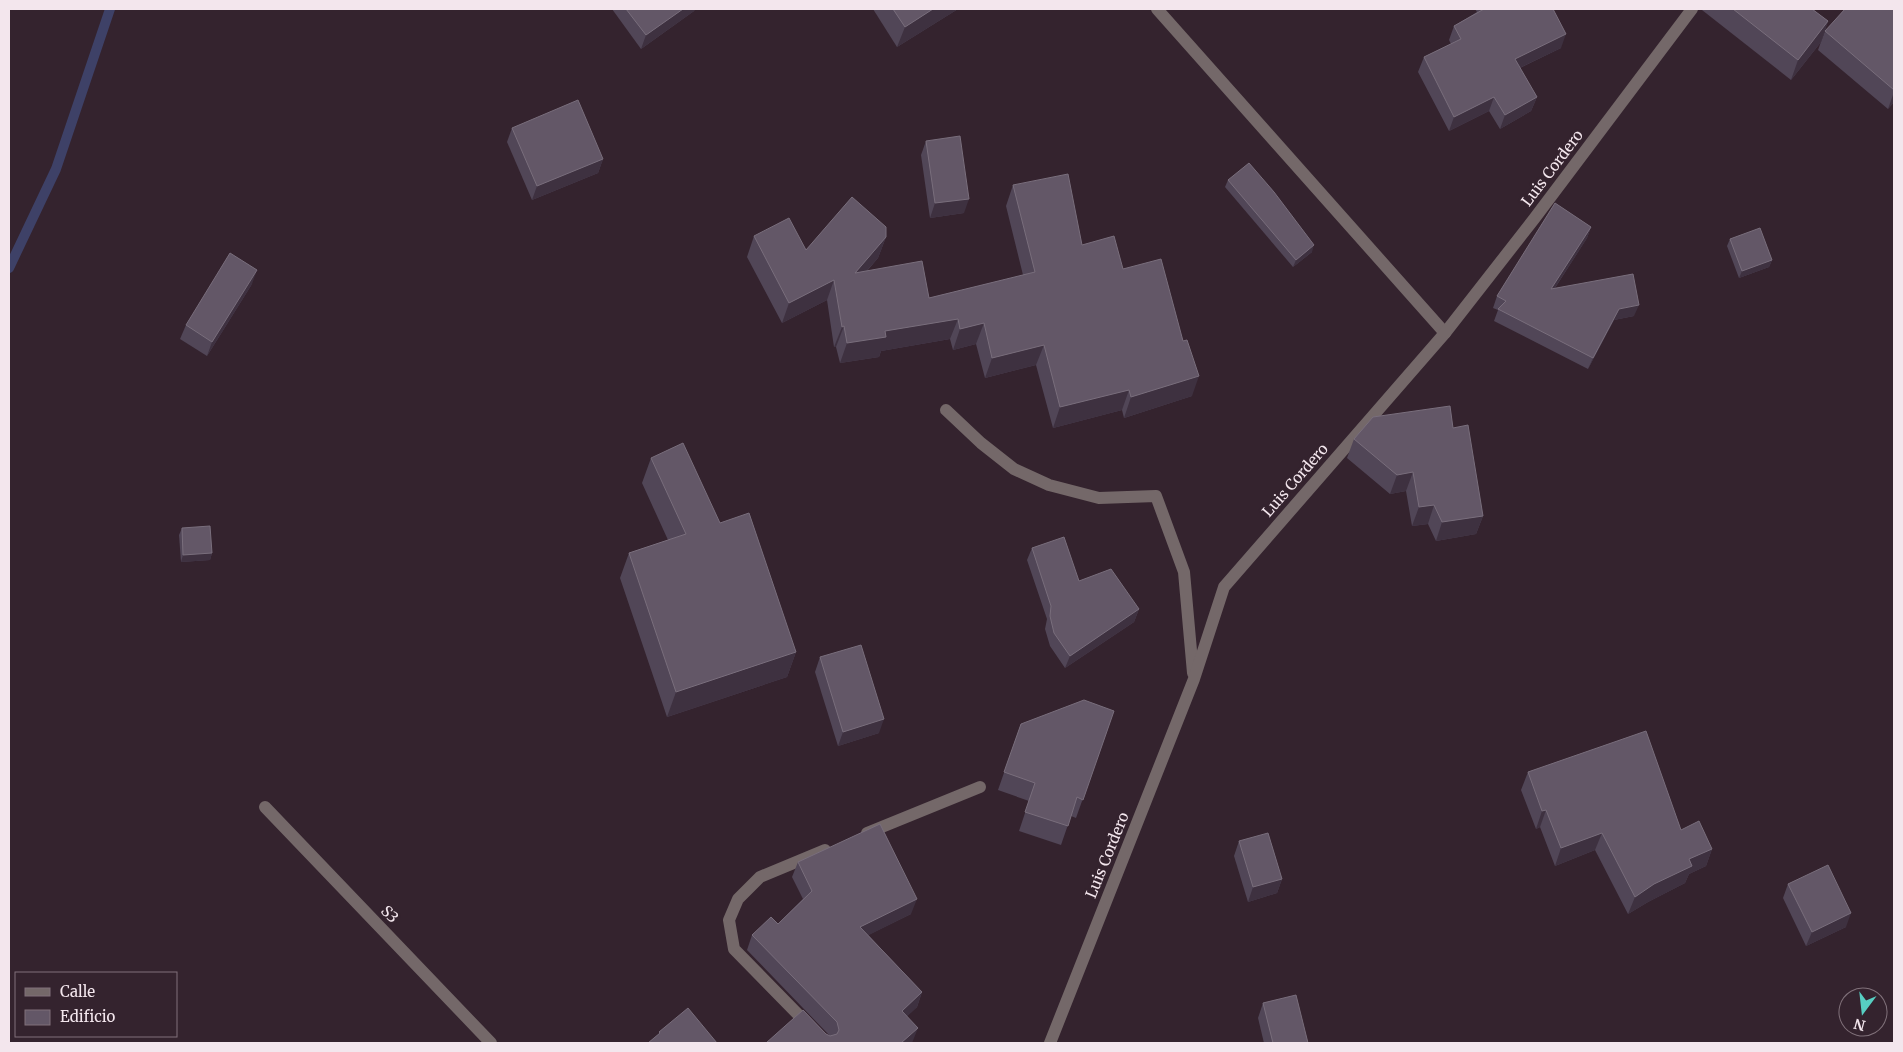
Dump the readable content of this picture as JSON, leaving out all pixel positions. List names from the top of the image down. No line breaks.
{"streets":{"street":["Luis Cordero","S3"]},"legend":["Calle","Edificio"],"north":"bottom"}
